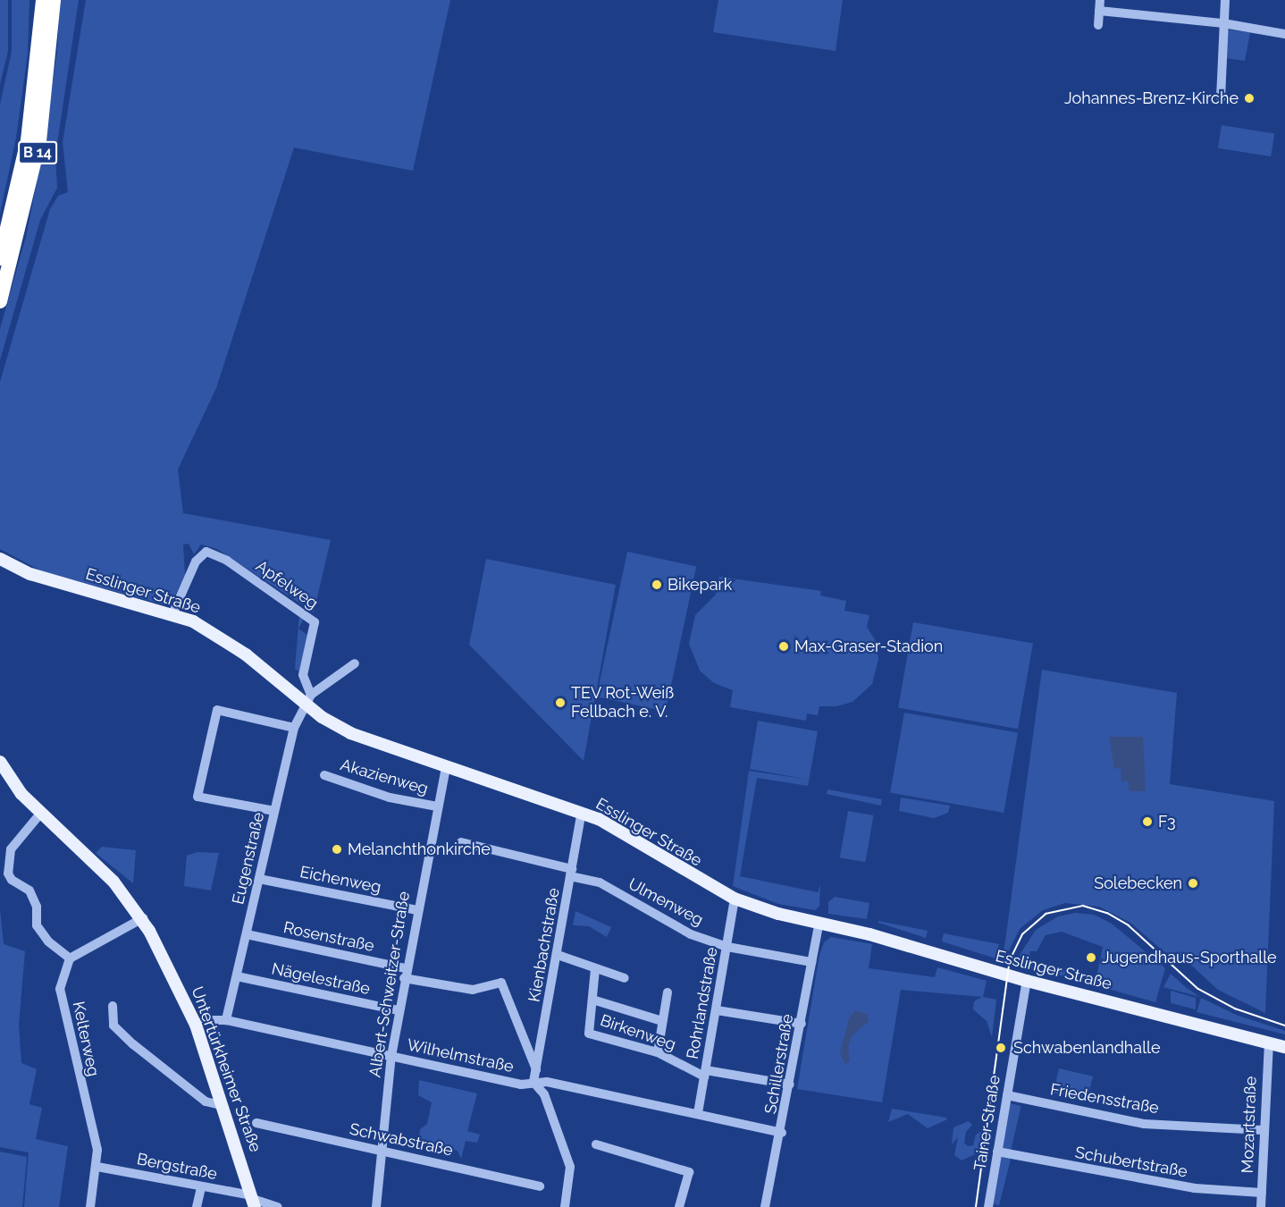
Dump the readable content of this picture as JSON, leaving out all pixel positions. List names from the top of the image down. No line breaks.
{"streets":{"highway":["B 14"],"main road":["Esslinger Straße","Untertürkheimer Straße"],"street":["Apfelweg","Akazienweg","Eugenstraße","Eichenweg","Ulmenweg","Rosenstraße","Kienbachstraße","Nägelestraße","Albert-Schweitzer-Straße","Rohrlandstraße","Birkenweg","Kelterweg","Wilhelmstraße","Schillerstraße","Friedensstraße","Tainer Straße","Mozartstraße","Schwabstraße","Schubertstraße","Bergstraße"]},"crossings":[["Apfelweg","Esslinger Straße"],["Apfelweg","Eugenstraße"],["Esslinger Straße","Eugenstraße"],["Esslinger Straße","Kienbachstraße"],["Esslinger Straße","Albert-Schweitzer-Straße"],["Esslinger Straße","Rohrlandstraße"],["Esslinger Straße","Schillerstraße"],["Esslinger Straße","Tainer Straße"],["Esslinger Straße","Mozartstraße"],["Akazienweg","Albert-Schweitzer-Straße"],["Eugenstraße","Eichenweg"],["Eugenstraße","Rosenstraße"],["Eugenstraße","Nägelestraße"],["Eugenstraße","Wilhelmstraße"],["Eichenweg","Albert-Schweitzer-Straße"],["Ulmenweg","Kienbachstraße"],["Ulmenweg","Rohrlandstraße"],["Ulmenweg","Schillerstraße"],["Rosenstraße","Kienbachstraße"],["Rosenstraße","Albert-Schweitzer-Straße"],["Kienbachstraße","Wilhelmstraße"],["Nägelestraße","Albert-Schweitzer-Straße"],["Albert-Schweitzer-Straße","Wilhelmstraße"],["Albert-Schweitzer-Straße","Schwabstraße"],["Rohrlandstraße","Birkenweg"],["Rohrlandstraße","Wilhelmstraße"],["Birkenweg","Schillerstraße"],["Kelterweg","Bergstraße"],["Wilhelmstraße","Schillerstraße"],["Wilhelmstraße","Untertürkheimer Straße"],["Untertürkheimer Straße","Bergstraße"],["Friedensstraße","Tainer Straße"],["Friedensstraße","Mozartstraße"],["Tainer Straße","Schubertstraße"],["Mozartstraße","Schubertstraße"]],"places":["Johannes-Brenz-Kirche","Bikepark","Max-Graser-Stadion","TEV Rot-Weiß Fellbach e. V.","F3","Melanchthonkirche","Solebecken","Jugendhaus-Sporthalle","Schwabenlandhalle"]}
